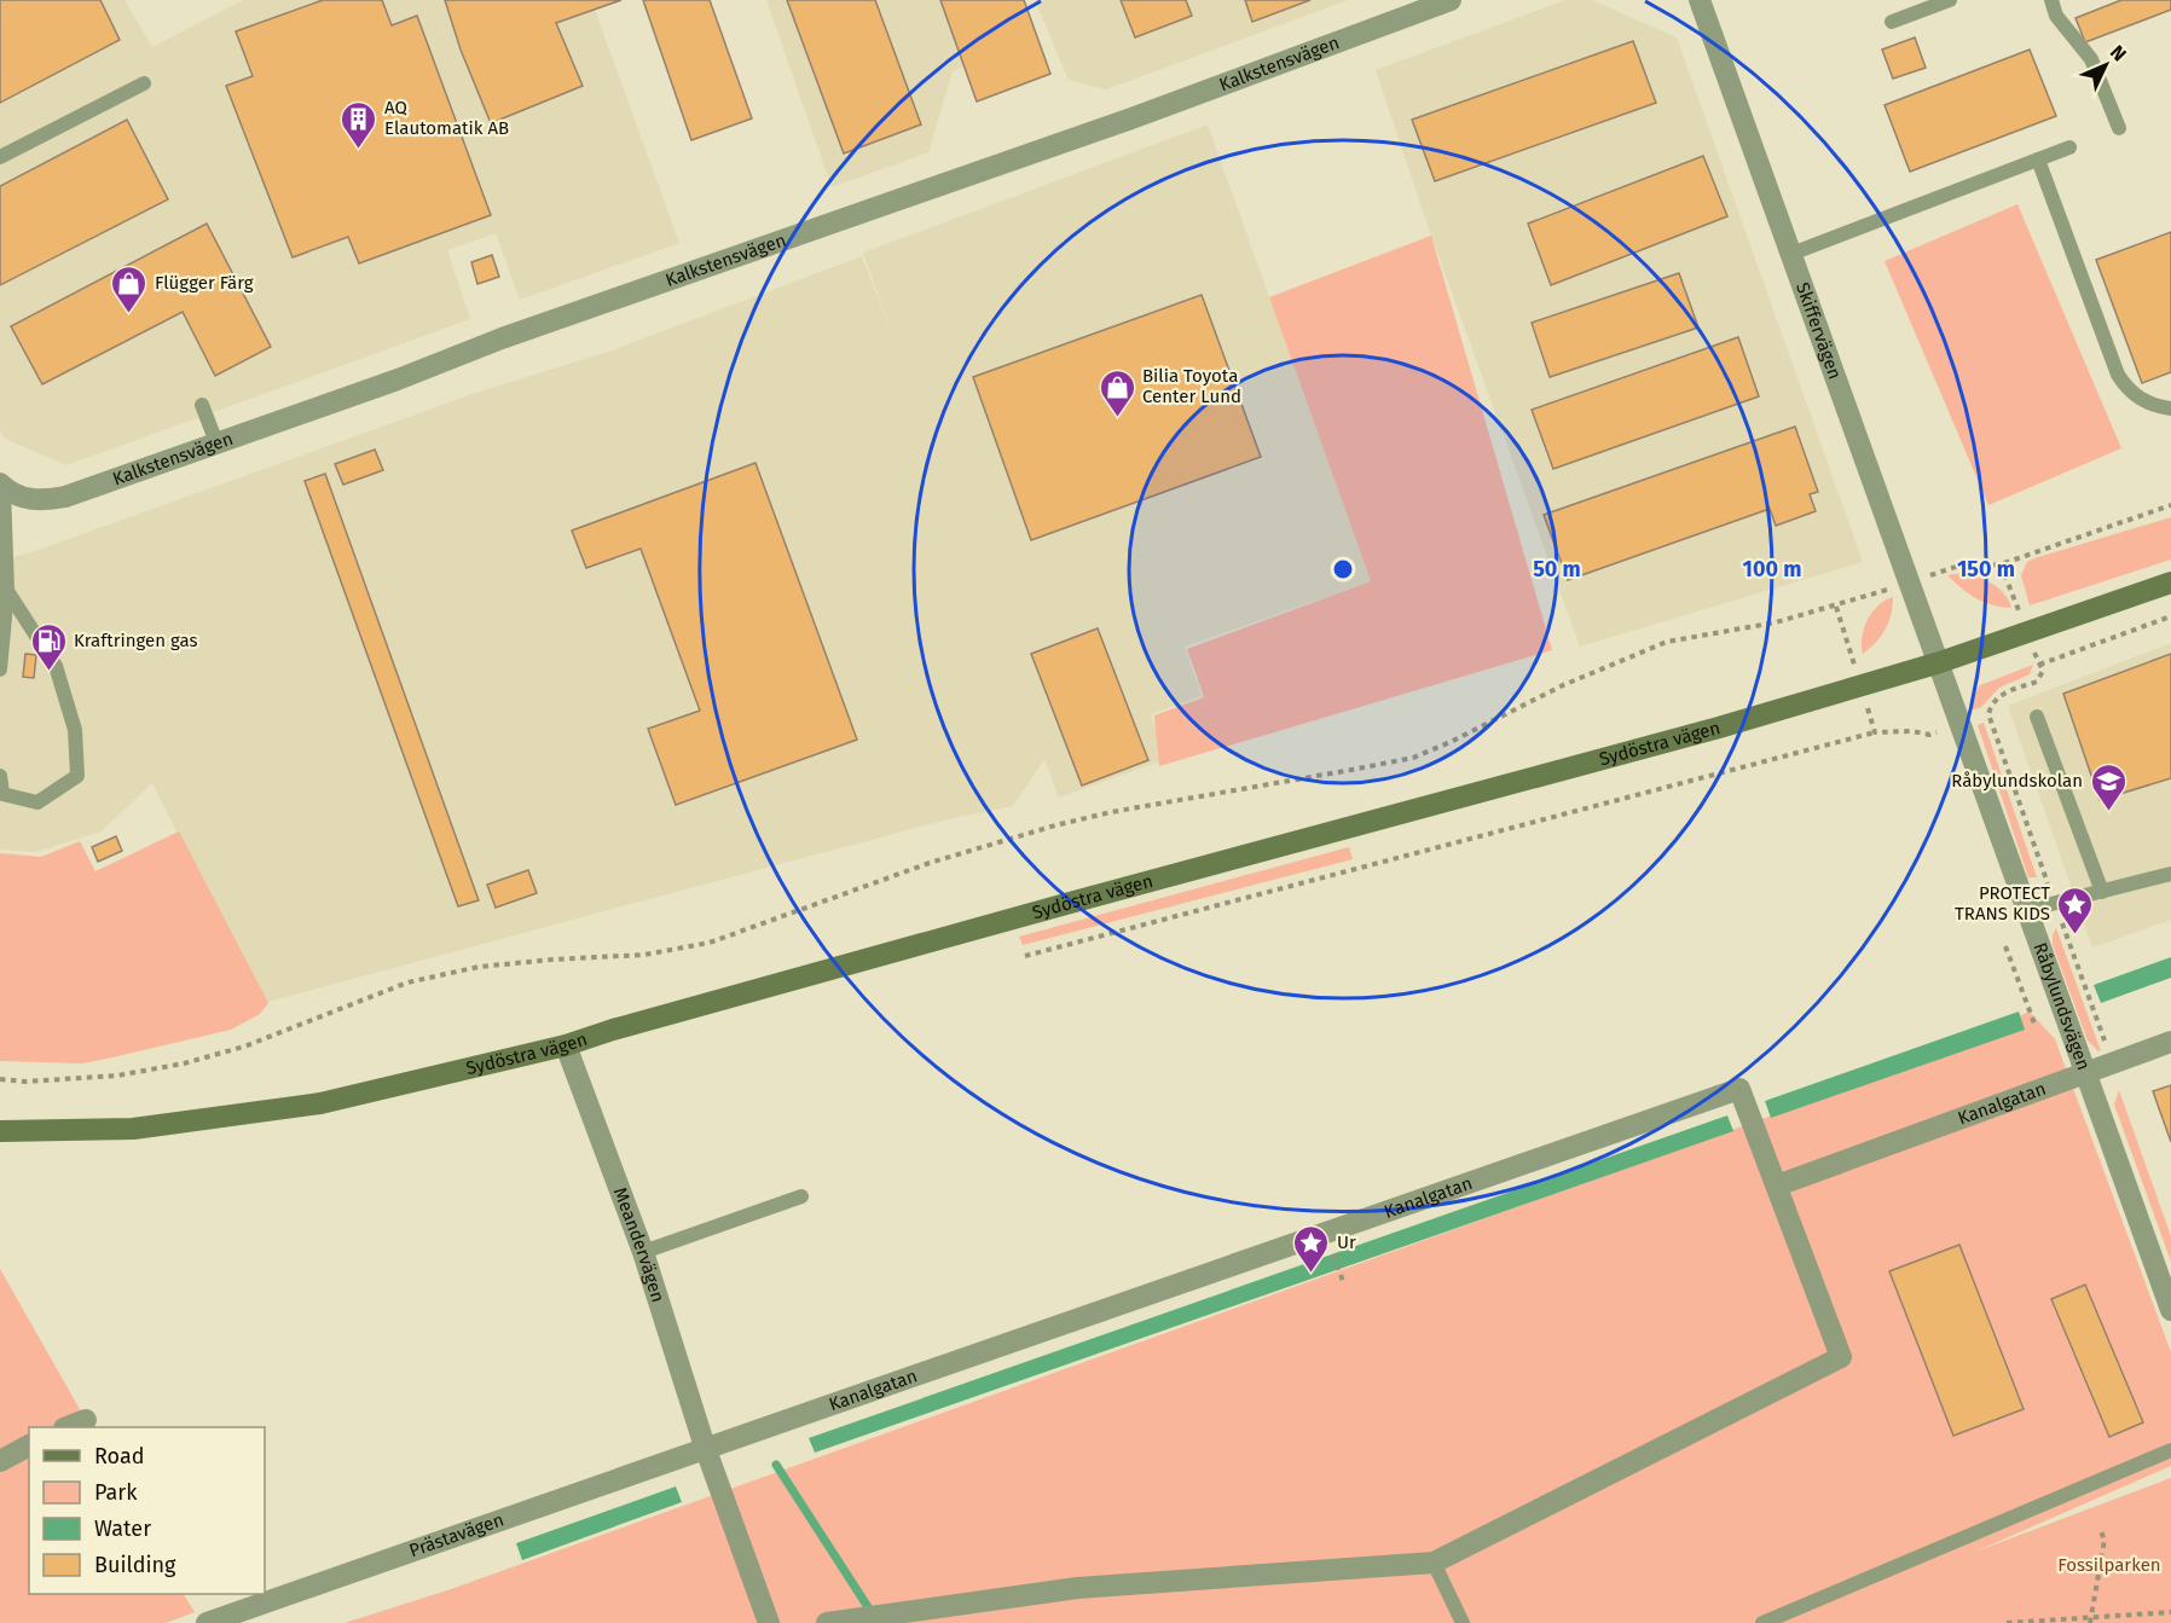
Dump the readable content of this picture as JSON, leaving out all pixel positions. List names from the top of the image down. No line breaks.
{"streets":{"main road":["Sydöstra vägen"],"street":["Kalkstensvägen","Skiffervägen","Råbylundsvägen","Kanalgatan","Meandervägen","Prästavägen"]},"crossings":[["Skiffervägen","Sydöstra vägen"],["Skiffervägen","Råbylundsvägen"],["Sydöstra vägen","Råbylundsvägen"],["Sydöstra vägen","Meandervägen"],["Råbylundsvägen","Kanalgatan"],["Kanalgatan","Meandervägen"],["Kanalgatan","Prästavägen"],["Meandervägen","Prästavägen"]],"parks":["Fossilparken"],"places":{"building":["AQ Elautomatik AB"],"shop":["Flügger Färg","Bilia Toyota Center Lund"],"fuel station":["Kraftringen gas"],"school or university":["Råbylundskolan"],"place":["PROTECT TRANS KIDS","Ur"]},"legend":["Road","Park","Water","Building"],"north":"top right","rings":["50 m","100 m","150 m"]}
